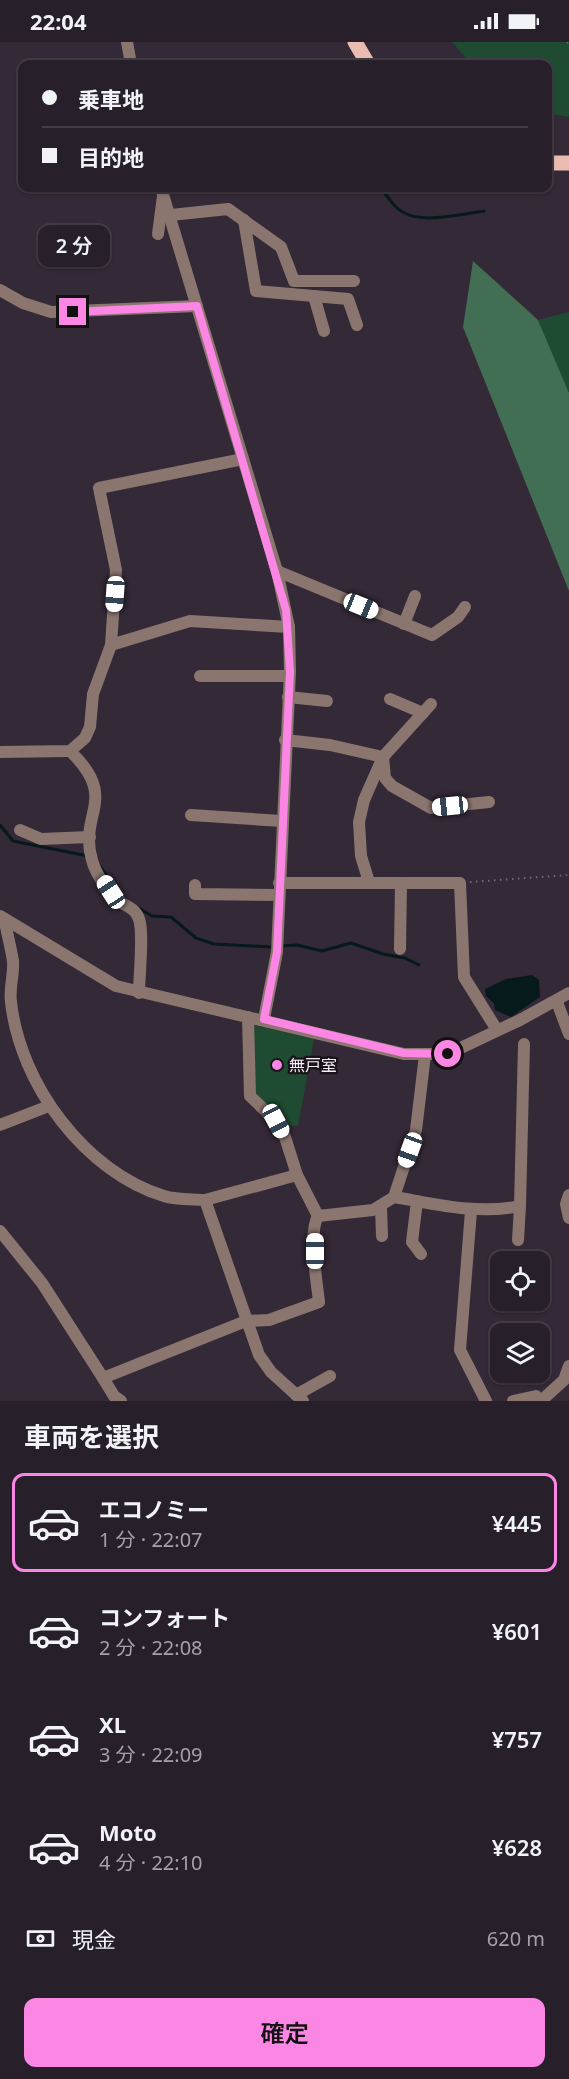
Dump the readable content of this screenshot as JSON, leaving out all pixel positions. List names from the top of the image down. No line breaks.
{"places":["無戸室"],"page":{"status":"22:04","banner":["乗車地","目的地"],"bubble":"2 分","heading":"車両を選択","list":[{"name":"エコノミー","note":"1 分 · 22:07","value":"¥445"},{"name":"コンフォート","note":"2 分 · 22:08","value":"¥601"},{"name":"XL","note":"3 分 · 22:09","value":"¥757"},{"name":"Moto","note":"4 分 · 22:10","value":"¥628"}],"pay":["現金","620 m"],"buttons":"確定"}}
